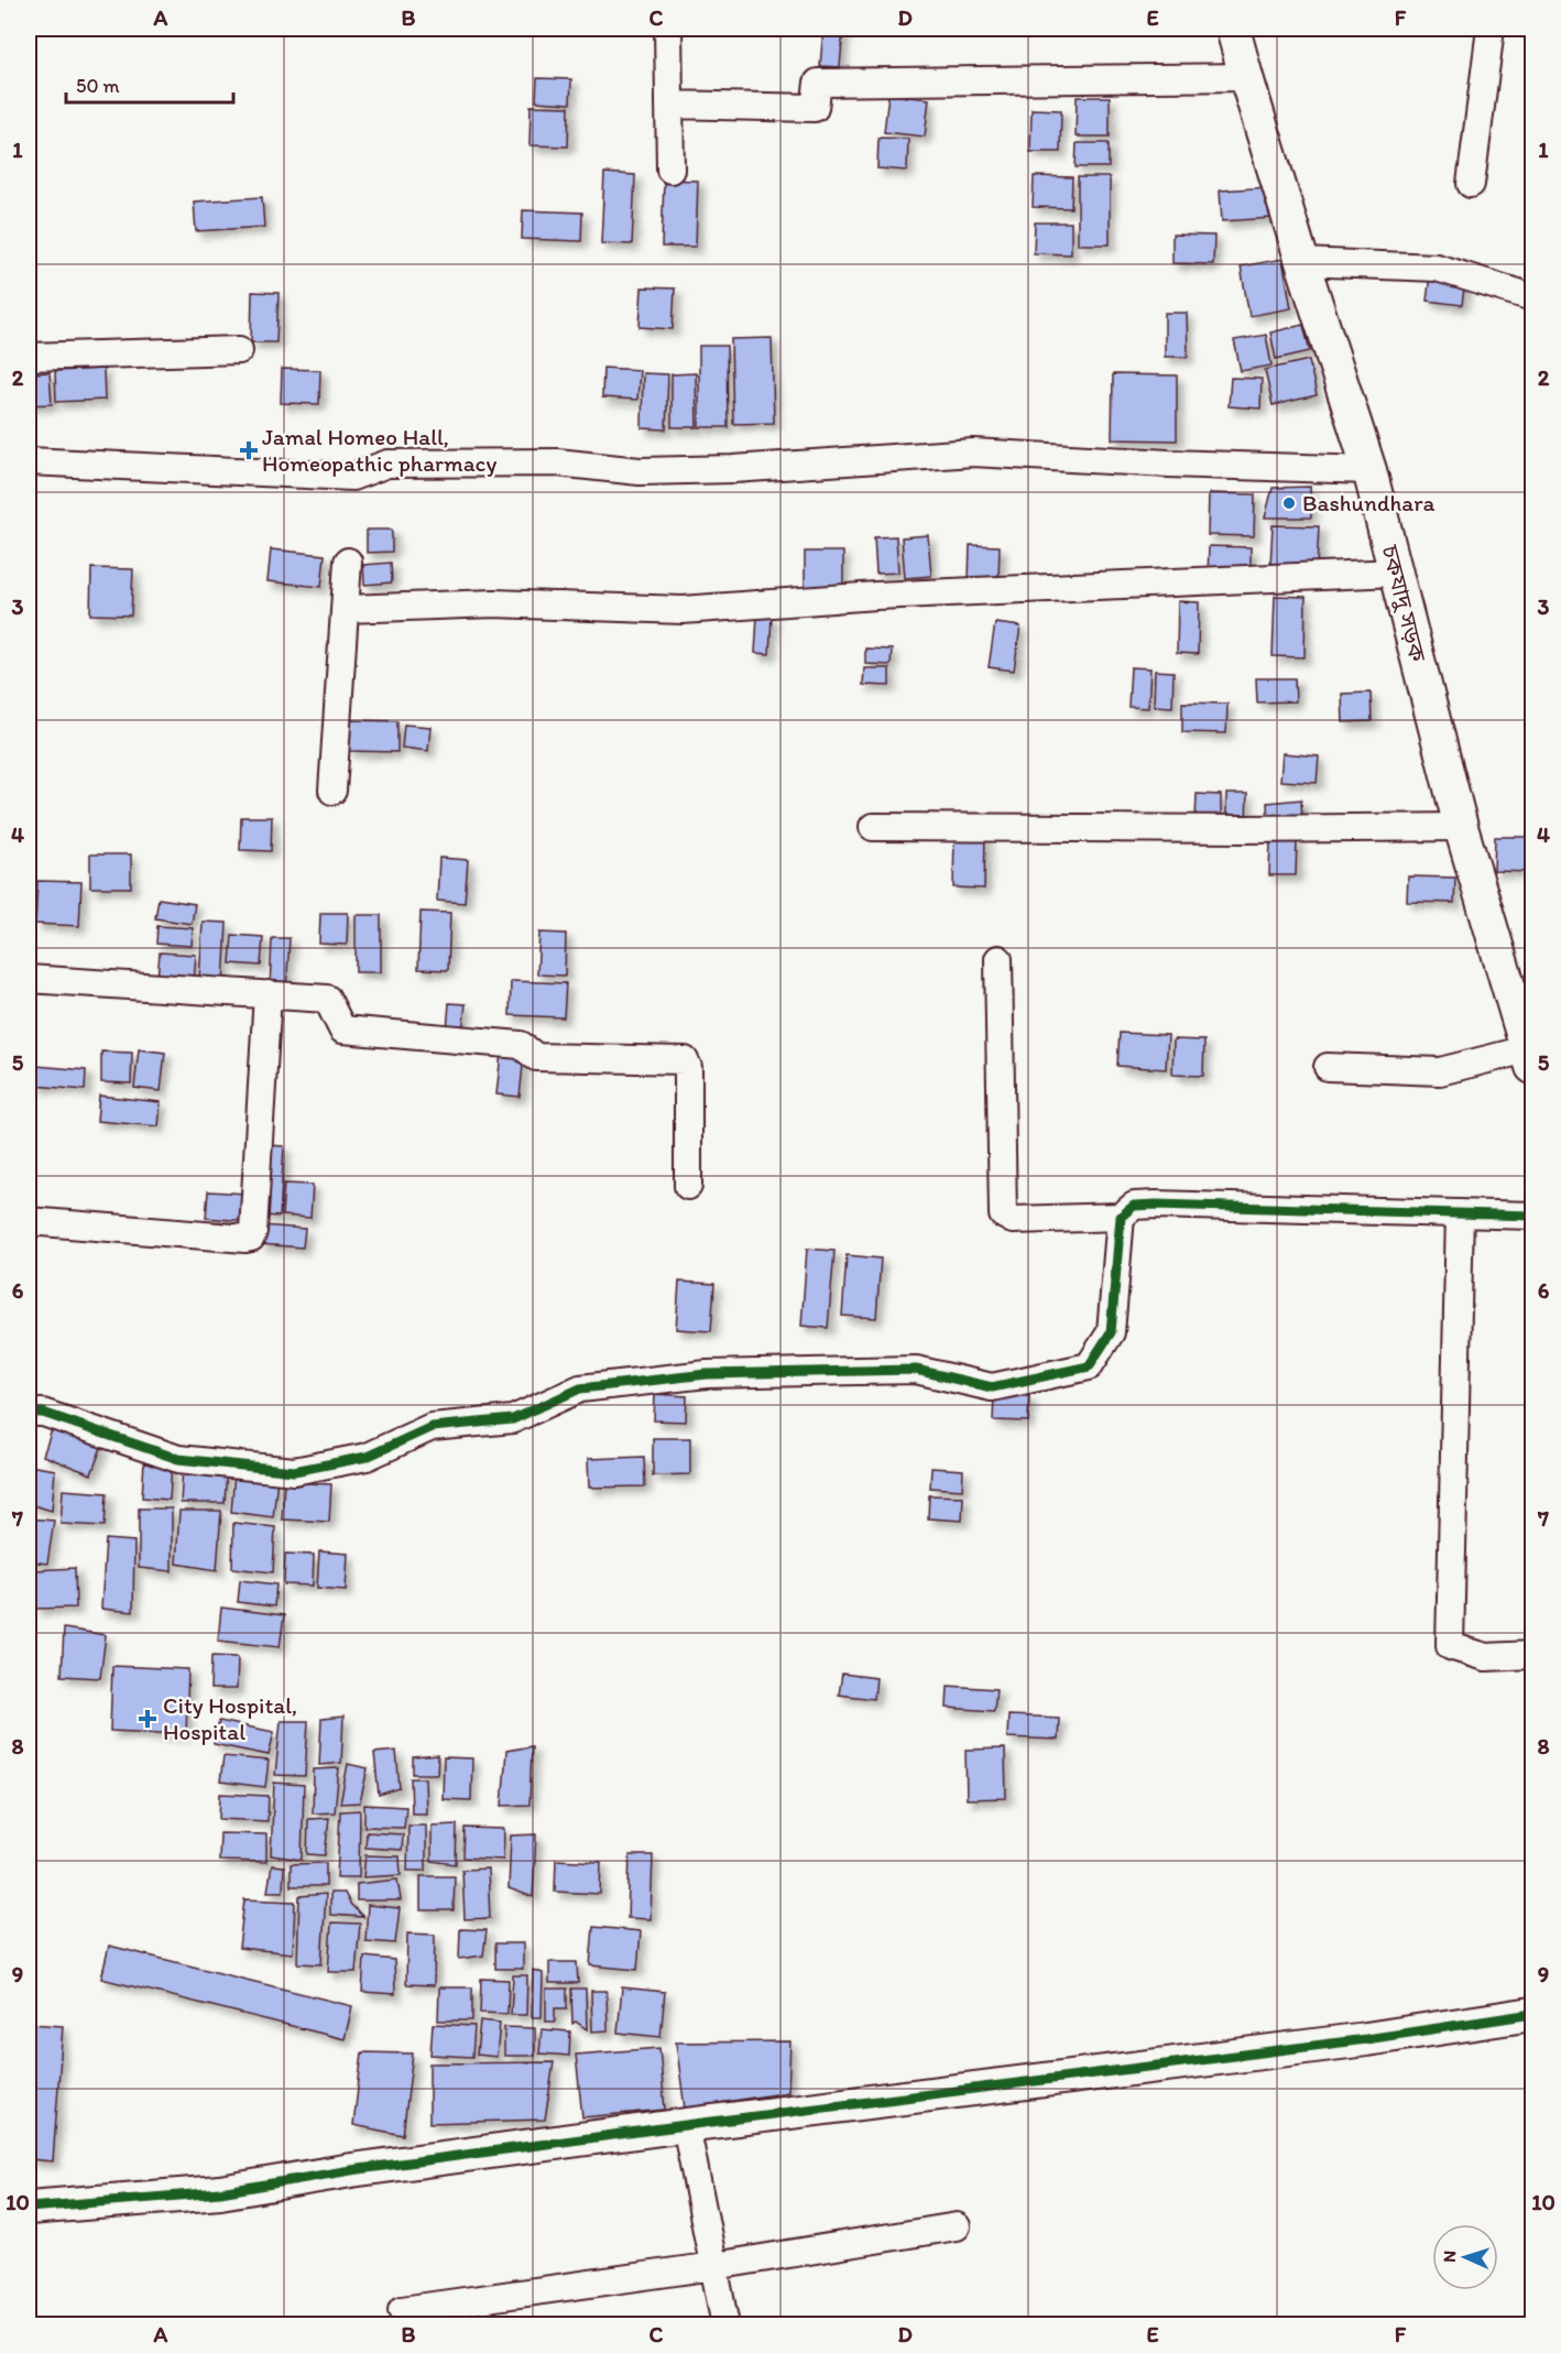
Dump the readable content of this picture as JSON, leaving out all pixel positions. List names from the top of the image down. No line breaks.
{"streets":{"street":["চকযাদু সড়ক"]},"places":{"health":["Jamal Homeo Hall, Homeopathic pharmacy","City Hospital, Hospital"],"other":["Bashundhara"]},"scale_bar":"50 m","north":"left","grid":{"columns":["A","B","C","D","E","F"],"rows":["1","2","3","4","5","6","7","8","9","10"]}}
